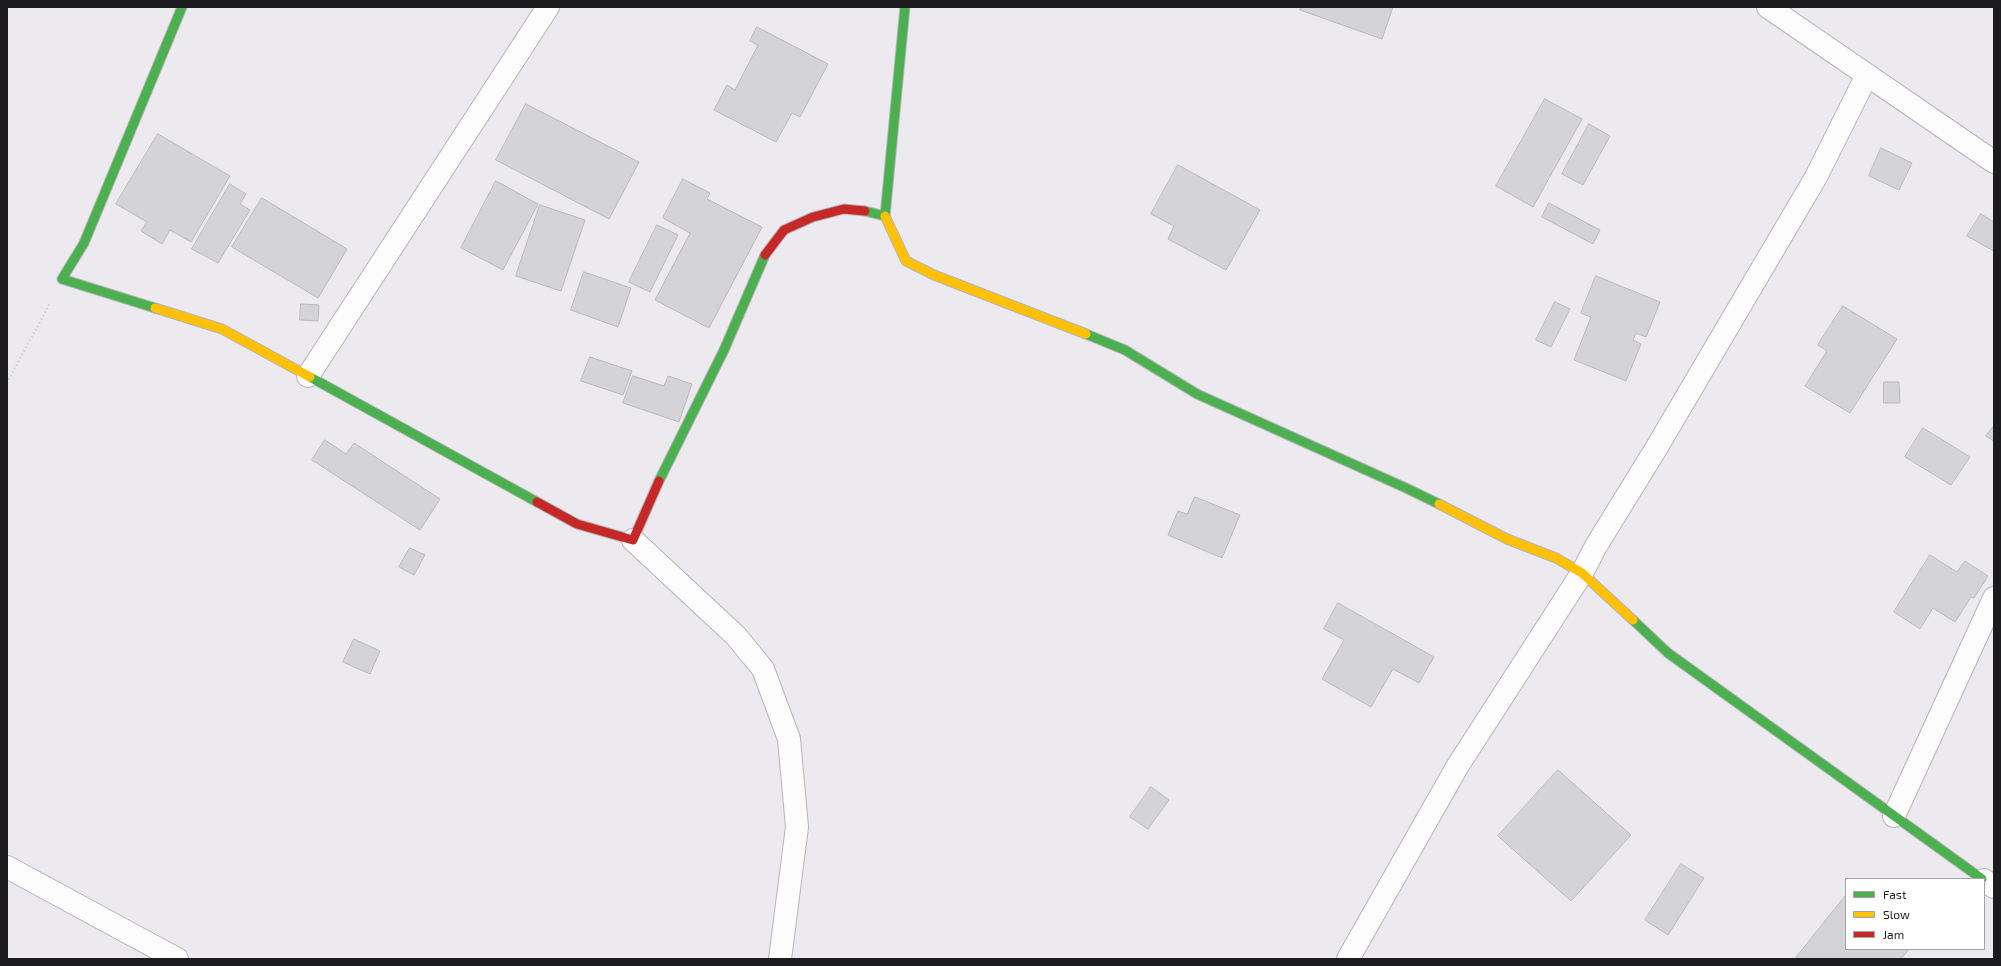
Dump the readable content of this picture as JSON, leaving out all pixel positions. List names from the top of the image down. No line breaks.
{"legend":["Fast","Slow","Jam"]}
